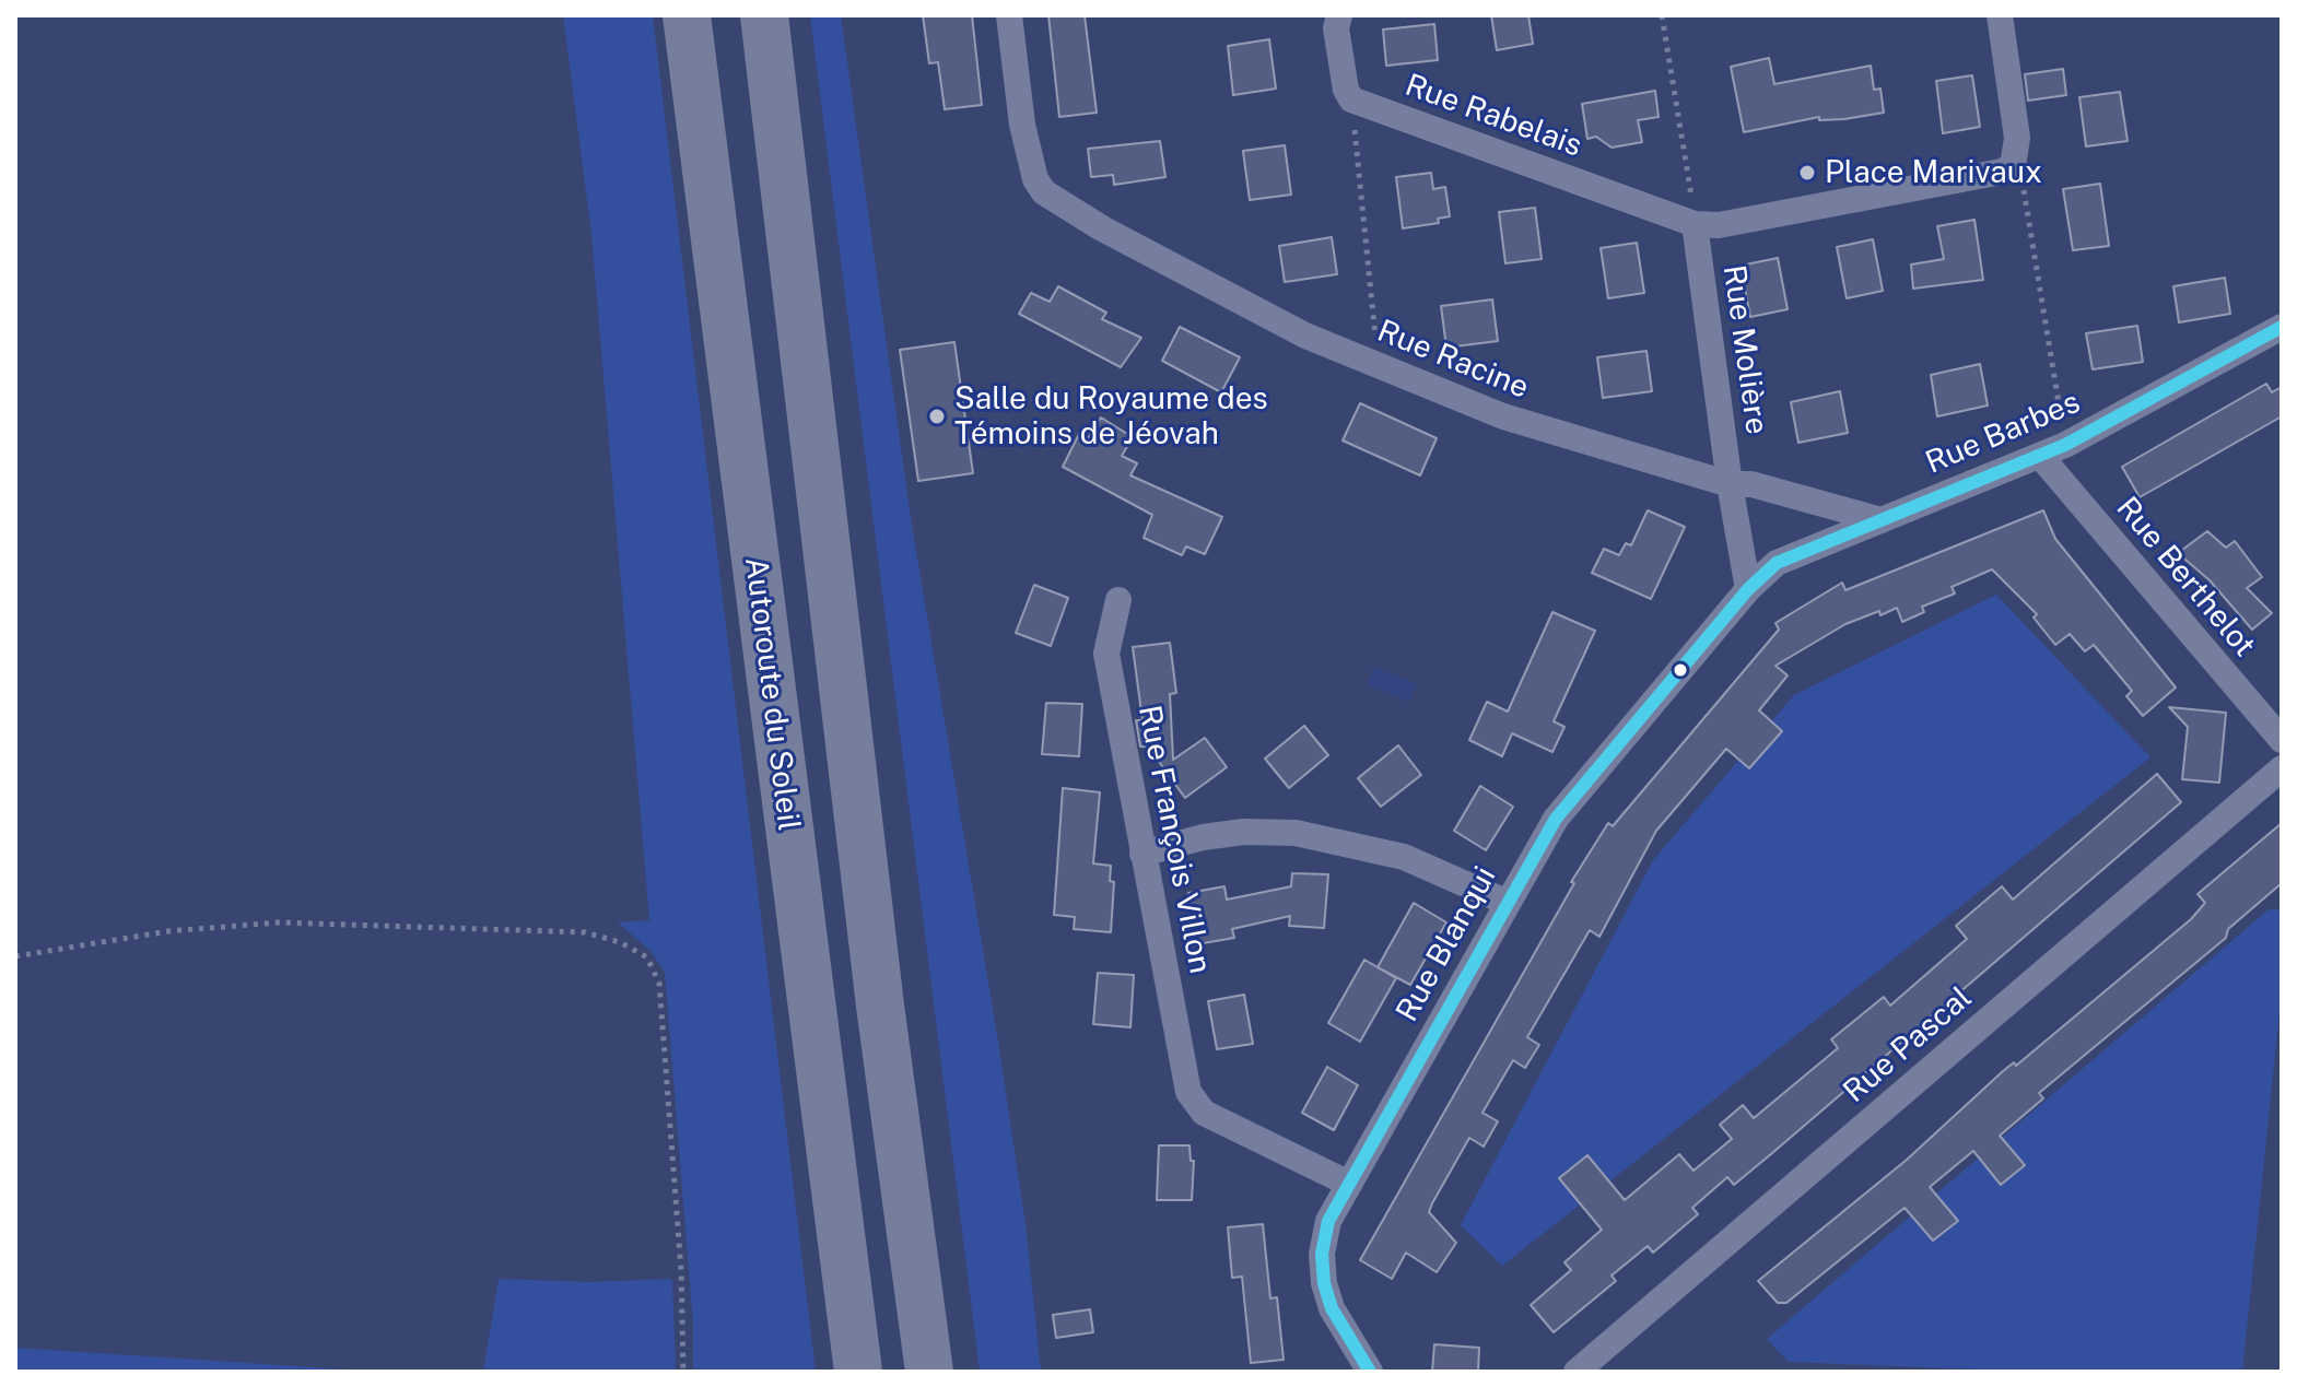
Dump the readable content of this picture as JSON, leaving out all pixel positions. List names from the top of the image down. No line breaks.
{"streets":{"highway":["Autoroute du Soleil"],"street":["Rue Rabelais","Rue Molière","Rue Racine","Rue Barbes","Rue Berthelot","Rue François Villon","Rue Blanqui","Rue Pascal"]},"crossings":[["Rue Rabelais","Rue Molière"],["Rue Molière","Rue Racine"],["Rue Molière","Rue Barbes"],["Rue Molière","Rue Blanqui"],["Rue Racine","Rue Barbes"],["Rue Barbes","Rue Berthelot"],["Rue Barbes","Rue Blanqui"],["Rue François Villon","Rue Blanqui"]],"places":["Place Marivaux","Salle du Royaume des Témoins de Jéovah"]}
